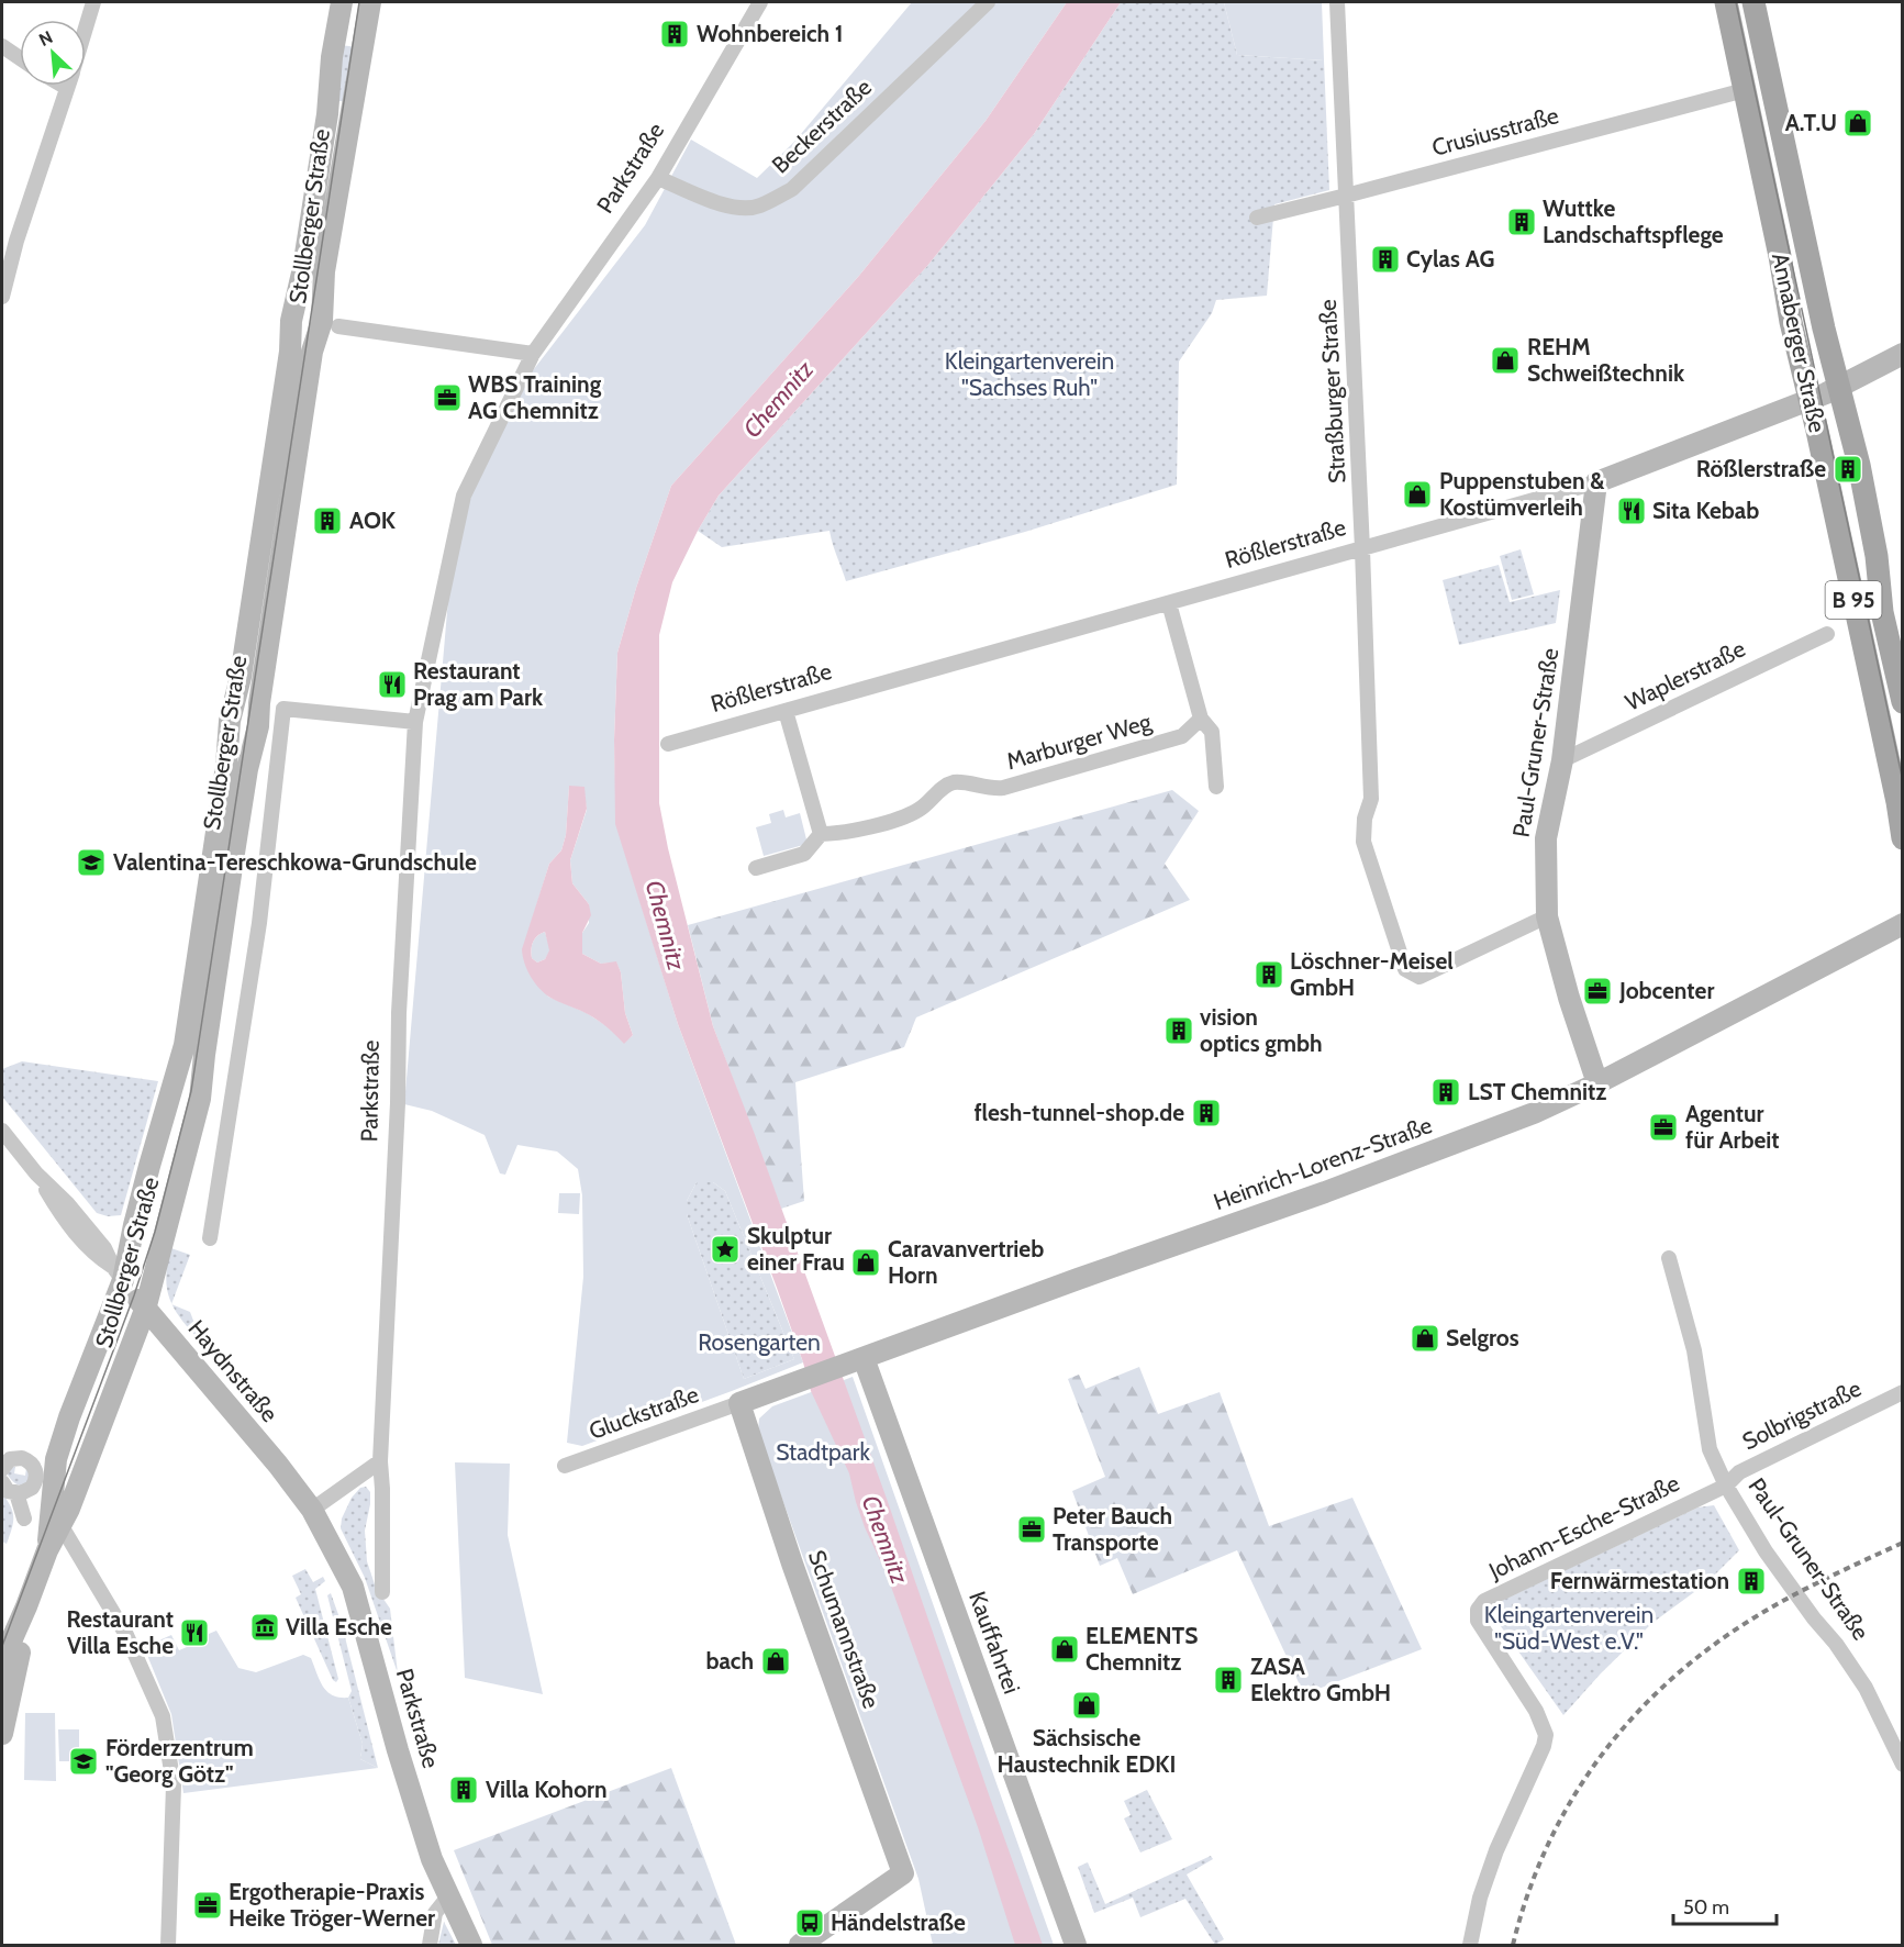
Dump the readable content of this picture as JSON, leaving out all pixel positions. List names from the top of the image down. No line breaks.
{"streets":{"main road":["Annaberger Straße","B 95"],"street":["Beckerstraße","Crusiusstraße","Parkstraße","Stollberger Straße","Straßburger Straße","Rößlerstraße","Waplerstraße","Marburger Weg","Paul-Gruner-Straße","Heinrich-Lorenz-Straße","Haydnstraße","Gluckstraße","Solbrigstraße","Johann-Esche-Straße","Schumannstraße","Kauffahrtei"]},"crossings":[["Beckerstraße","Parkstraße"],["Crusiusstraße","Annaberger Straße"],["Crusiusstraße","Straßburger Straße"],["Parkstraße","Haydnstraße"],["Stollberger Straße","Haydnstraße"],["Annaberger Straße","Rößlerstraße"],["Straßburger Straße","Rößlerstraße"],["Straßburger Straße","Paul-Gruner-Straße"],["Rößlerstraße","Paul-Gruner-Straße"],["Waplerstraße","Paul-Gruner-Straße"],["Paul-Gruner-Straße","Heinrich-Lorenz-Straße"],["Paul-Gruner-Straße","Solbrigstraße"],["Paul-Gruner-Straße","Johann-Esche-Straße"],["Heinrich-Lorenz-Straße","Gluckstraße"],["Heinrich-Lorenz-Straße","Schumannstraße"],["Heinrich-Lorenz-Straße","Kauffahrtei"],["Gluckstraße","Schumannstraße"],["Solbrigstraße","Johann-Esche-Straße"]],"water":["Chemnitz"],"parks":["Kleingartenverein \"Sachses Ruh\"","Rosengarten","Stadtpark","Kleingartenverein \"Süd-West e.V.\""],"places":{"building":["Wohnbereich 1","Wuttke Landschaftspflege","Cylas AG","Rößlerstraße","AOK","Löschner-Meisel GmbH","vision optics gmbh","LST Chemnitz","flesh-tunnel-shop.de","Fernwärmestation","ZASA Elektro GmbH","Villa Kohorn"],"shop":["A.T.U","REHM Schweißtechnik","Puppenstuben & Kostümverleih","Caravanvertrieb Horn","Selgros","ELEMENTS Chemnitz","bach","Sächsische Haustechnik EDKI"],"office":["WBS Training AG Chemnitz","Jobcenter","Agentur für Arbeit","Peter Bauch Transporte","Ergotherapie-Praxis Heike Tröger-Werner"],"restaurant":["Sita Kebab","Restaurant Prag am Park","Restaurant Villa Esche"],"school or university":["Valentina-Tereschkowa-Grundschule","Förderzentrum \"Georg Götz\""],"place":["Skulptur einer Frau"],"museum":["Villa Esche"],"bus stop":["Händelstraße"]},"scale_bar":"50 m","north":"top left"}
